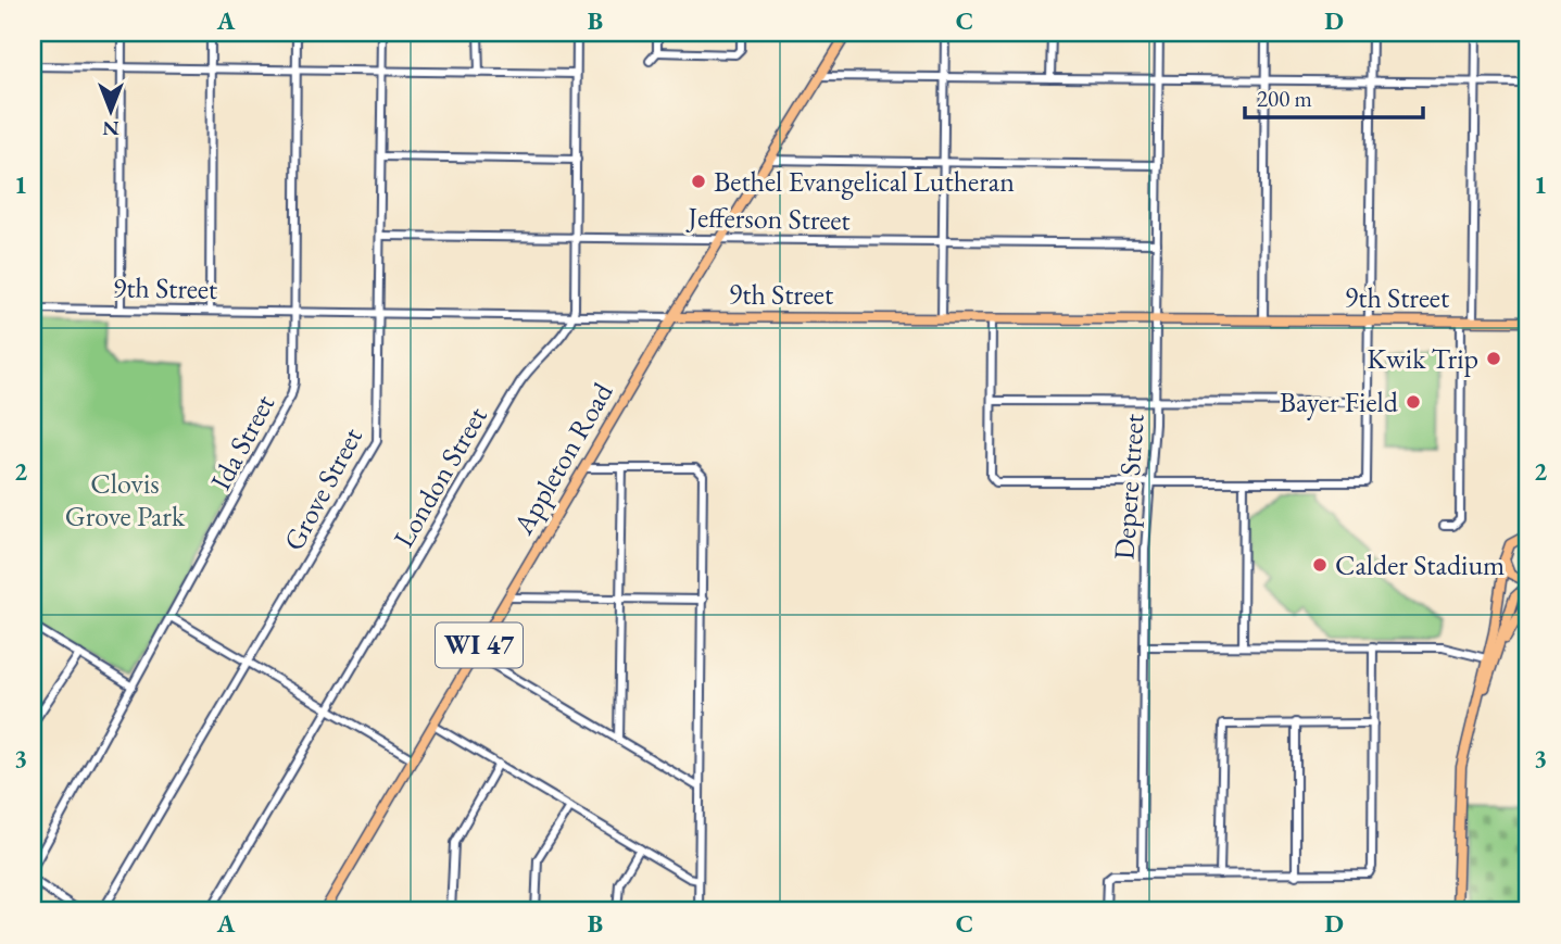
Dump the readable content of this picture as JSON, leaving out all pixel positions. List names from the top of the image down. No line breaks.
{"streets":{"main road":["9th Street","Appleton Road","WI 47"],"street":["Jefferson Street","Ida Street","London Street","Depere Street","Grove Street"]},"crossings":[["Jefferson Street","Appleton Road"],["Jefferson Street","Depere Street"],["Jefferson Street","Grove Street"],["9th Street","Ida Street"],["9th Street","Appleton Road"],["9th Street","London Street"],["9th Street","Depere Street"],["9th Street","Grove Street"]],"parks":["Clovis Grove Park"],"places":["Bethel Evangelical Lutheran","Kwik Trip","Bayer Field","Calder Stadium"],"scale_bar":"200 m","north":"bottom","grid":{"columns":["A","B","C","D"],"rows":["1","2","3"]}}
